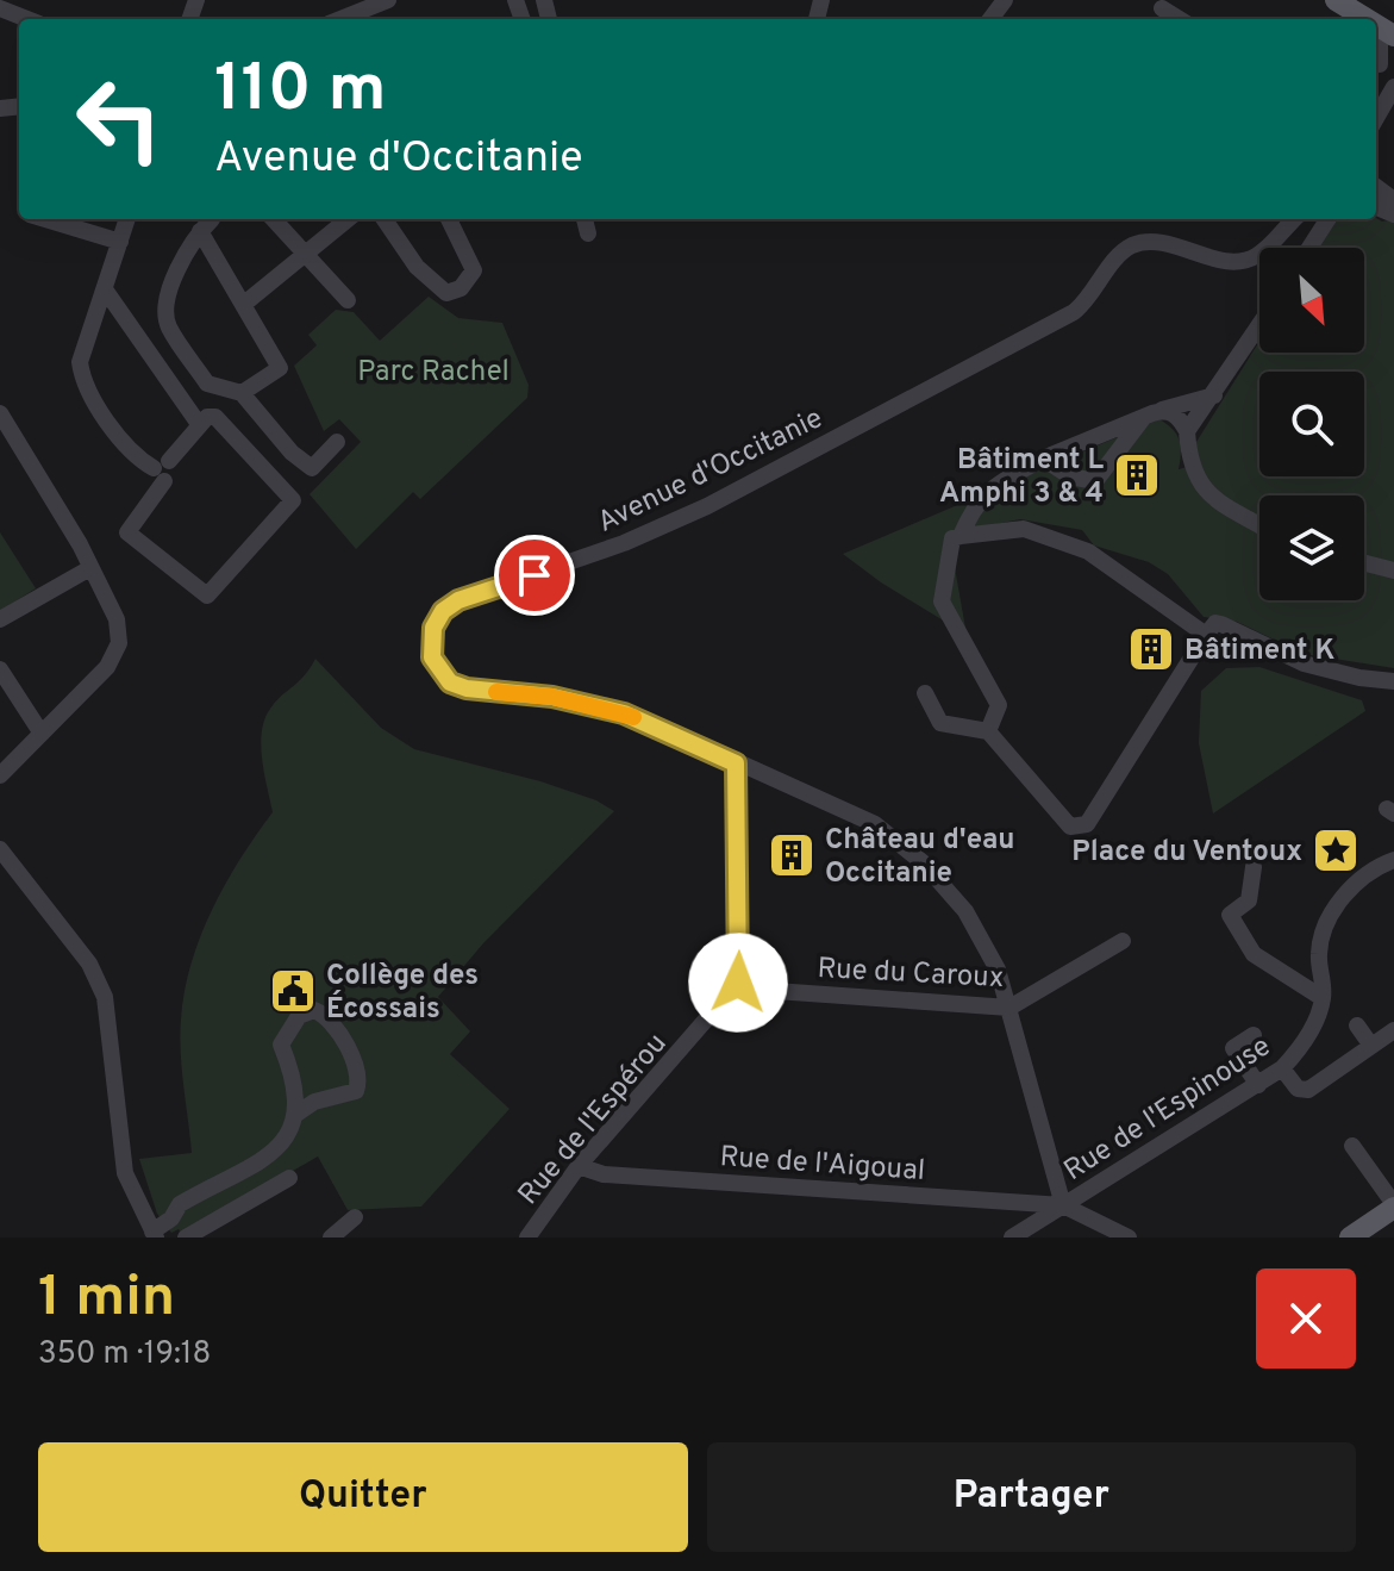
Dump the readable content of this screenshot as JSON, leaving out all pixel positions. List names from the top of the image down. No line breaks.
{"streets":{"street":["Avenue d'Occitanie","Rue du Caroux","Rue de l'Espinouse","Rue de l'Espérou","Rue de l'Aigoual"]},"crossings":[["Avenue d'Occitanie","Rue du Caroux"],["Avenue d'Occitanie","Rue de l'Espinouse"],["Avenue d'Occitanie","Rue de l'Aigoual"],["Rue du Caroux","Rue de l'Espérou"],["Rue de l'Espinouse","Rue de l'Aigoual"],["Rue de l'Espérou","Rue de l'Aigoual"]],"parks":["Parc Rachel"],"places":{"building":["Bâtiment L Amphi 3 & 4","Bâtiment K","Château d'eau Occitanie"],"place":["Place du Ventoux"],"public building":["Collège des Écossais"]},"north":"bottom right","page":{"turn":["110 m","Avenue d'Occitanie"],"heading":["1 min","350 m · 19:18"],"buttons":["Quitter","Partager"]}}
